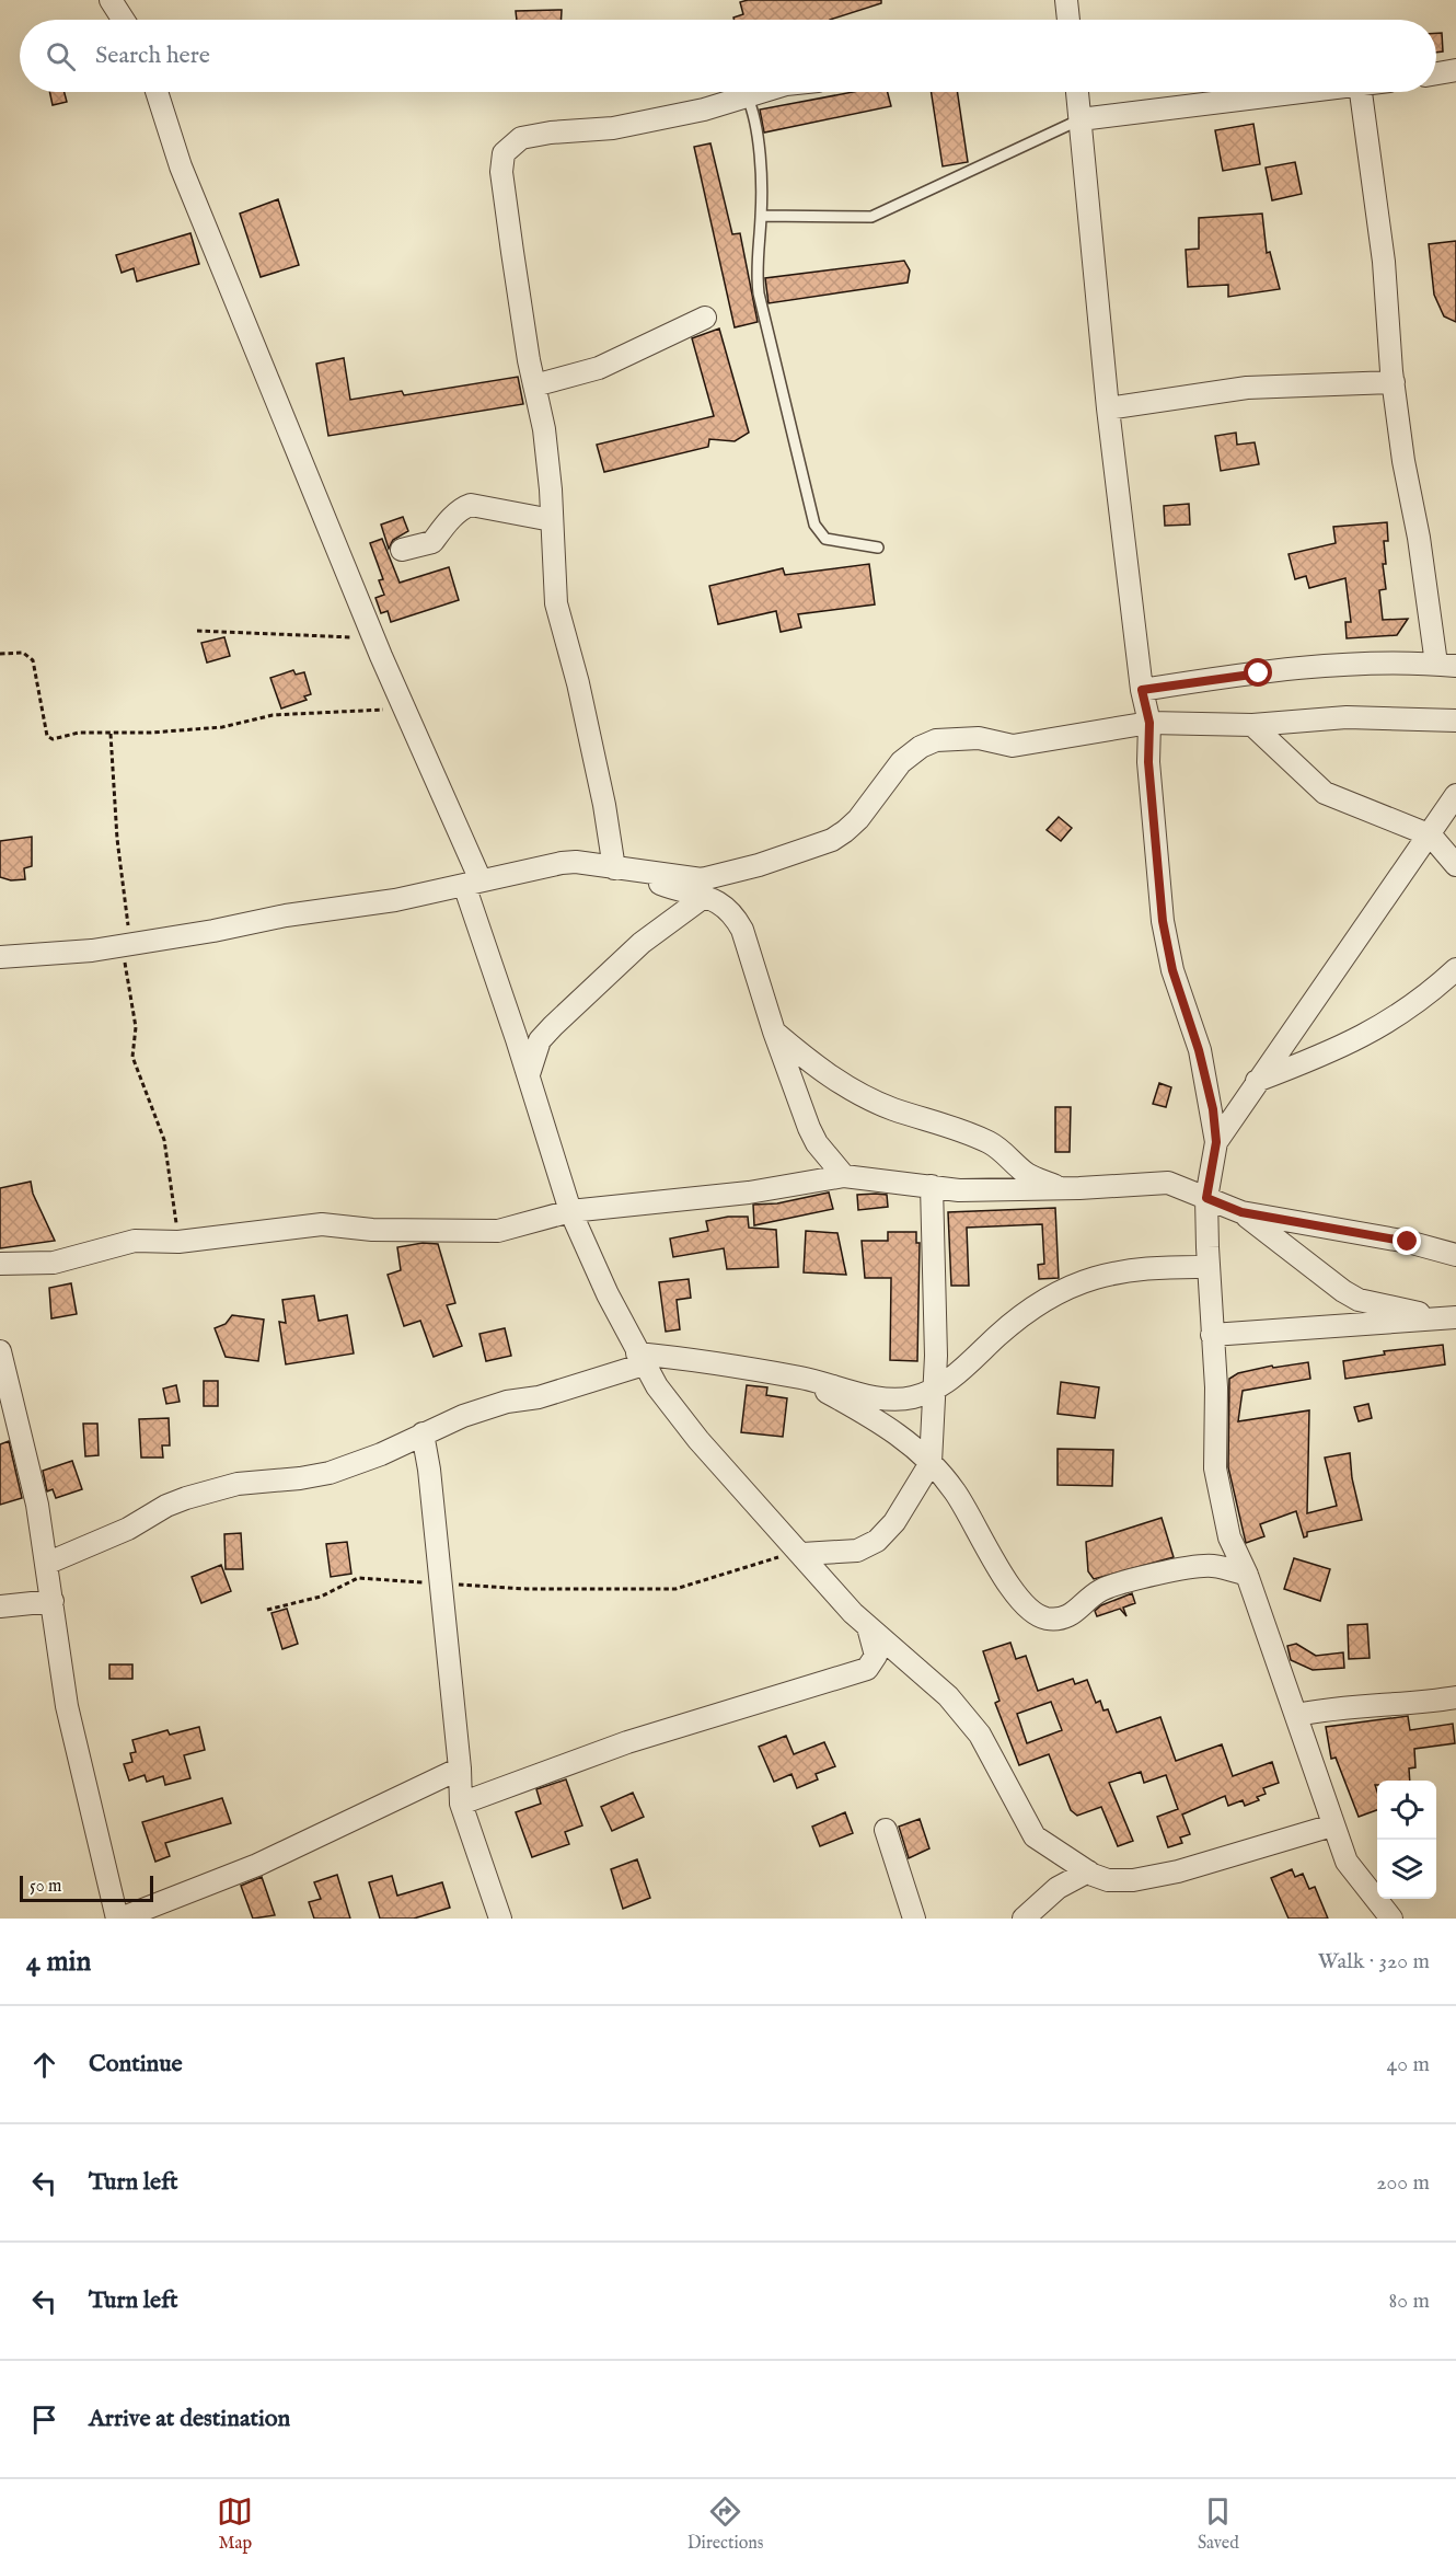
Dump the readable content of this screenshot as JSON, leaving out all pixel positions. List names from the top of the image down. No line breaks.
{"scale_bar":"50 m","page":{"search":"Search here","scale":"50 m","heading":["4 min","Walk · 320 m"],"list":[["Continue","40 m"],["Turn left","200 m"],["Turn left","80 m"],"Arrive at destination"],"nav":["Map","Directions","Saved"]}}
